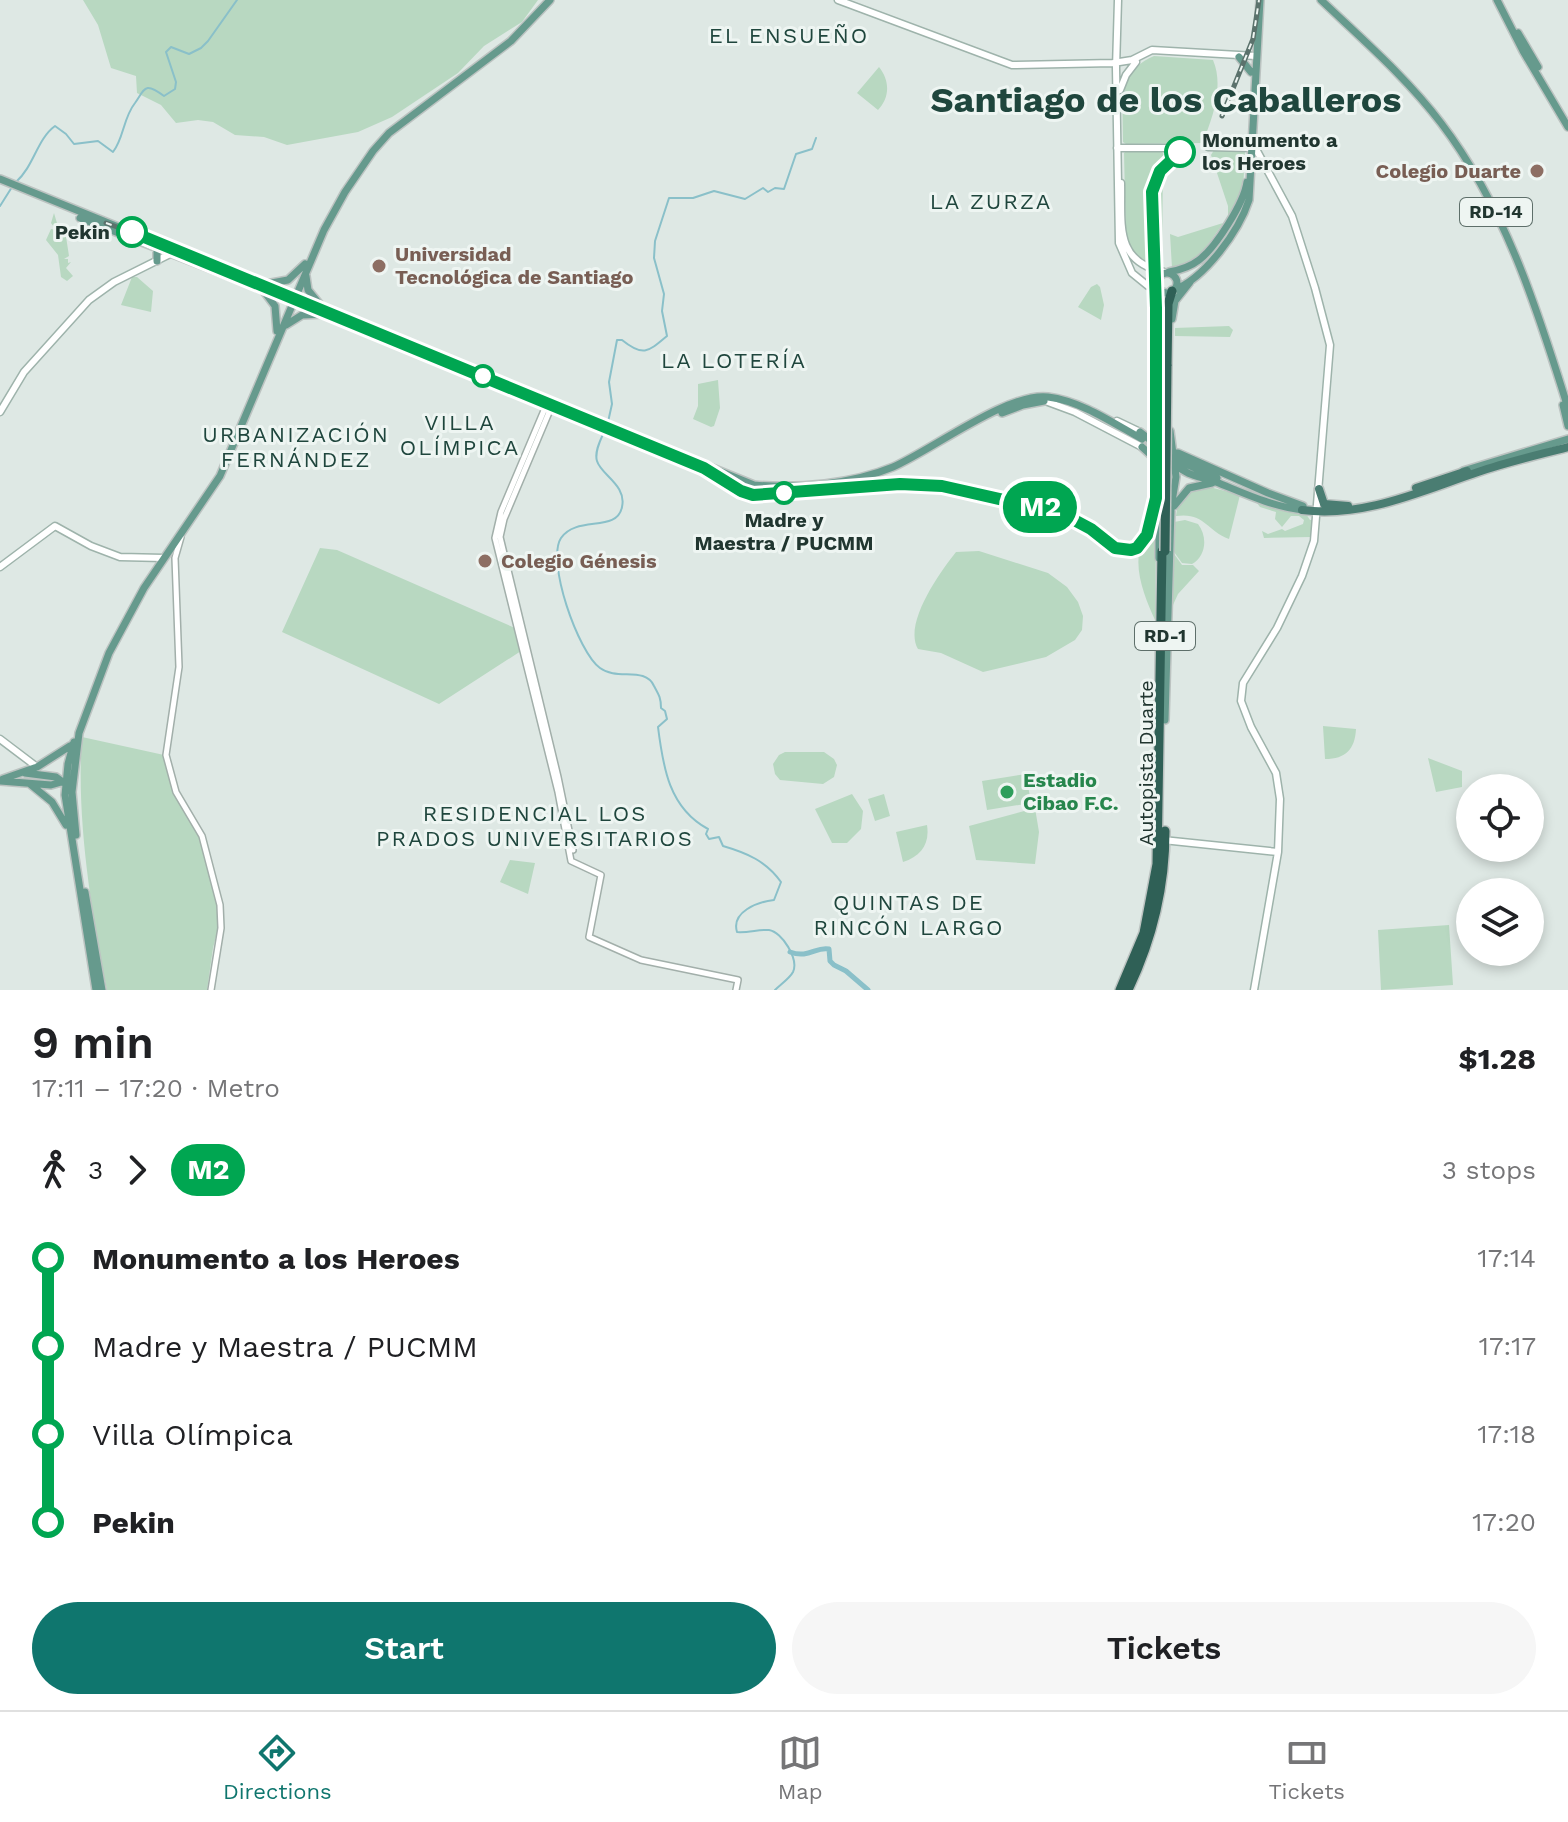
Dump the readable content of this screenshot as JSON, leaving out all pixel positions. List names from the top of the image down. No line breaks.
{"streets":{"highway":["RD-1","Autopista Duarte"],"main road":["RD-14"]},"districts":["EL ENSUEÑO","Santiago de los Caballeros","LA ZURZA","LA LOTERÍA","VILLA OLÍMPICA","URBANIZACIÓN FERNÁNDEZ","RESIDENCIAL LOS PRADOS UNIVERSITARIOS","QUINTAS DE RINCÓN LARGO"],"places":["Monumento a los Heroes","Colegio Duarte","Pekin","Universidad Tecnológica de Santiago","Madre y Maestra / PUCMM","Colegio Génesis","Estadio Cibao F.C."],"lines":["metro line M2"],"page":{"on_map":"M2","heading":["9 min","17:11 – 17:20 · Metro","$1.28"],"legs":["3","M2","3 stops"],"list":[{"name":"Monumento a los Heroes","value":"17:14"},{"name":"Madre y Maestra / PUCMM","value":"17:17"},{"name":"Villa Olímpica","value":"17:18"},{"name":"Pekin","value":"17:20"}],"buttons":["Start","Tickets"],"tabs":["Directions","Map","Tickets"]}}
